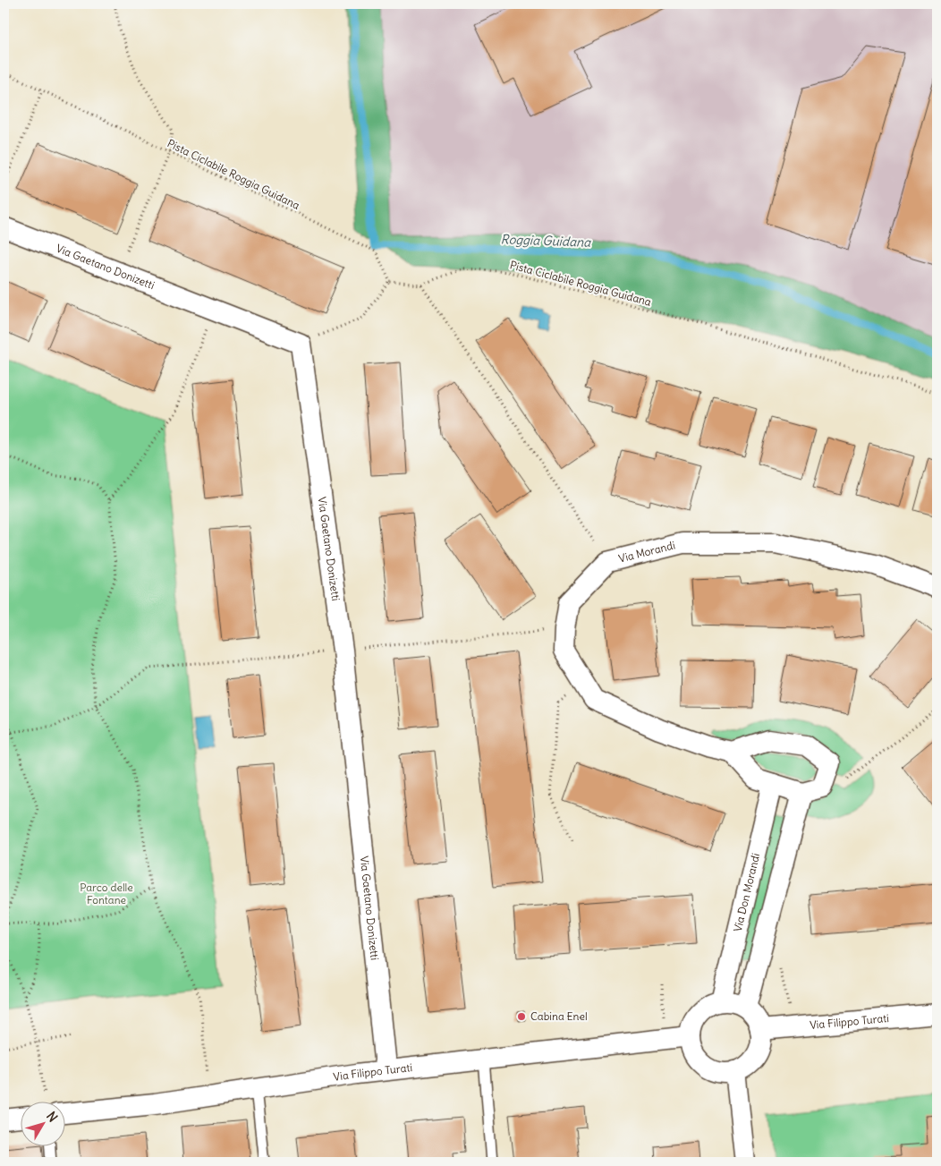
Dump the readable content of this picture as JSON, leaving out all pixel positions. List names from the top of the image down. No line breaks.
{"streets":{"street":["Via Gaetano Donizetti","Via Morandi","Via Don Morandi","Via Filippo Turati"],"path":["Pista Ciclabile Roggia Guidana"]},"crossings":[["Via Gaetano Donizetti","Via Filippo Turati"],["Via Don Morandi","Via Filippo Turati"]],"water":["Roggia Guidana"],"parks":["Parco delle Fontane"],"places":["Cabina Enel"],"north":"top right"}
